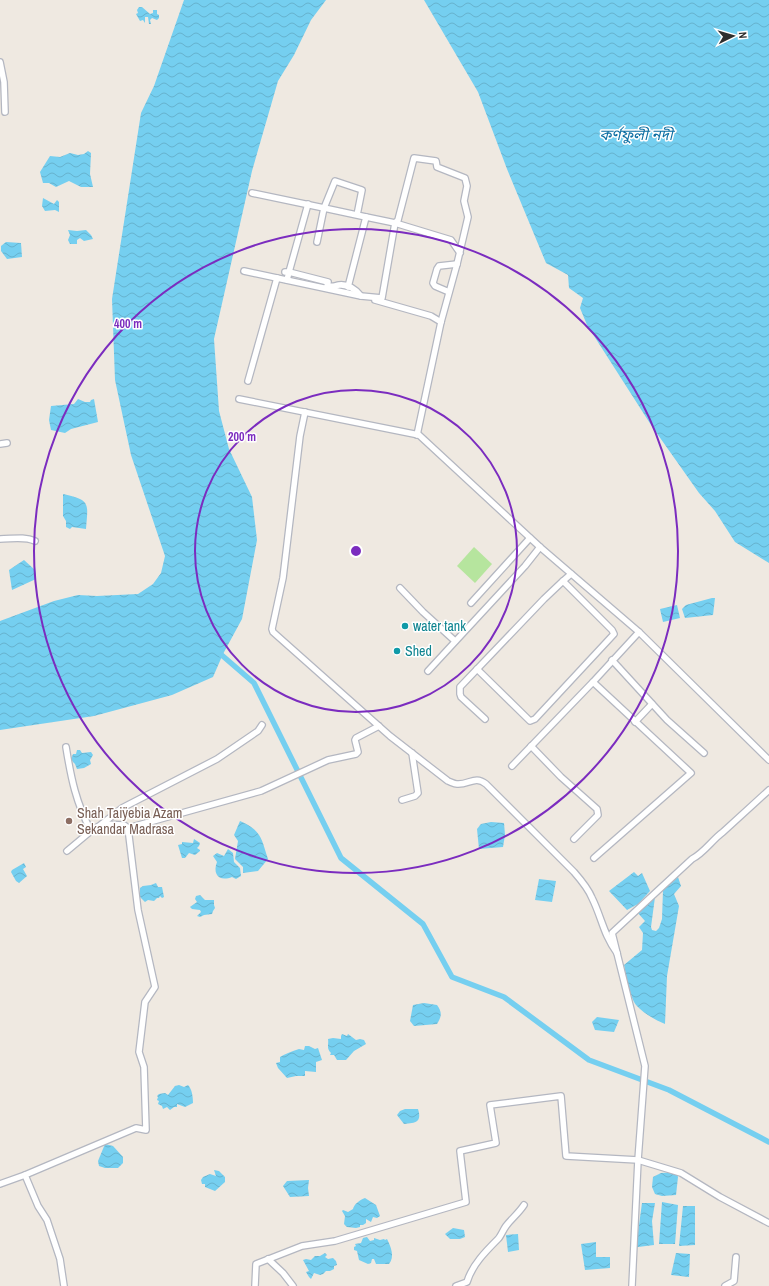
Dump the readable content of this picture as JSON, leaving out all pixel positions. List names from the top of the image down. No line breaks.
{"water":["কর্ণফুলী নদী"],"places":["water tank","Shed","Shah Taiÿebia Azam Sekandar Madrasa"],"north":"right","rings":["400 m","200 m"]}
